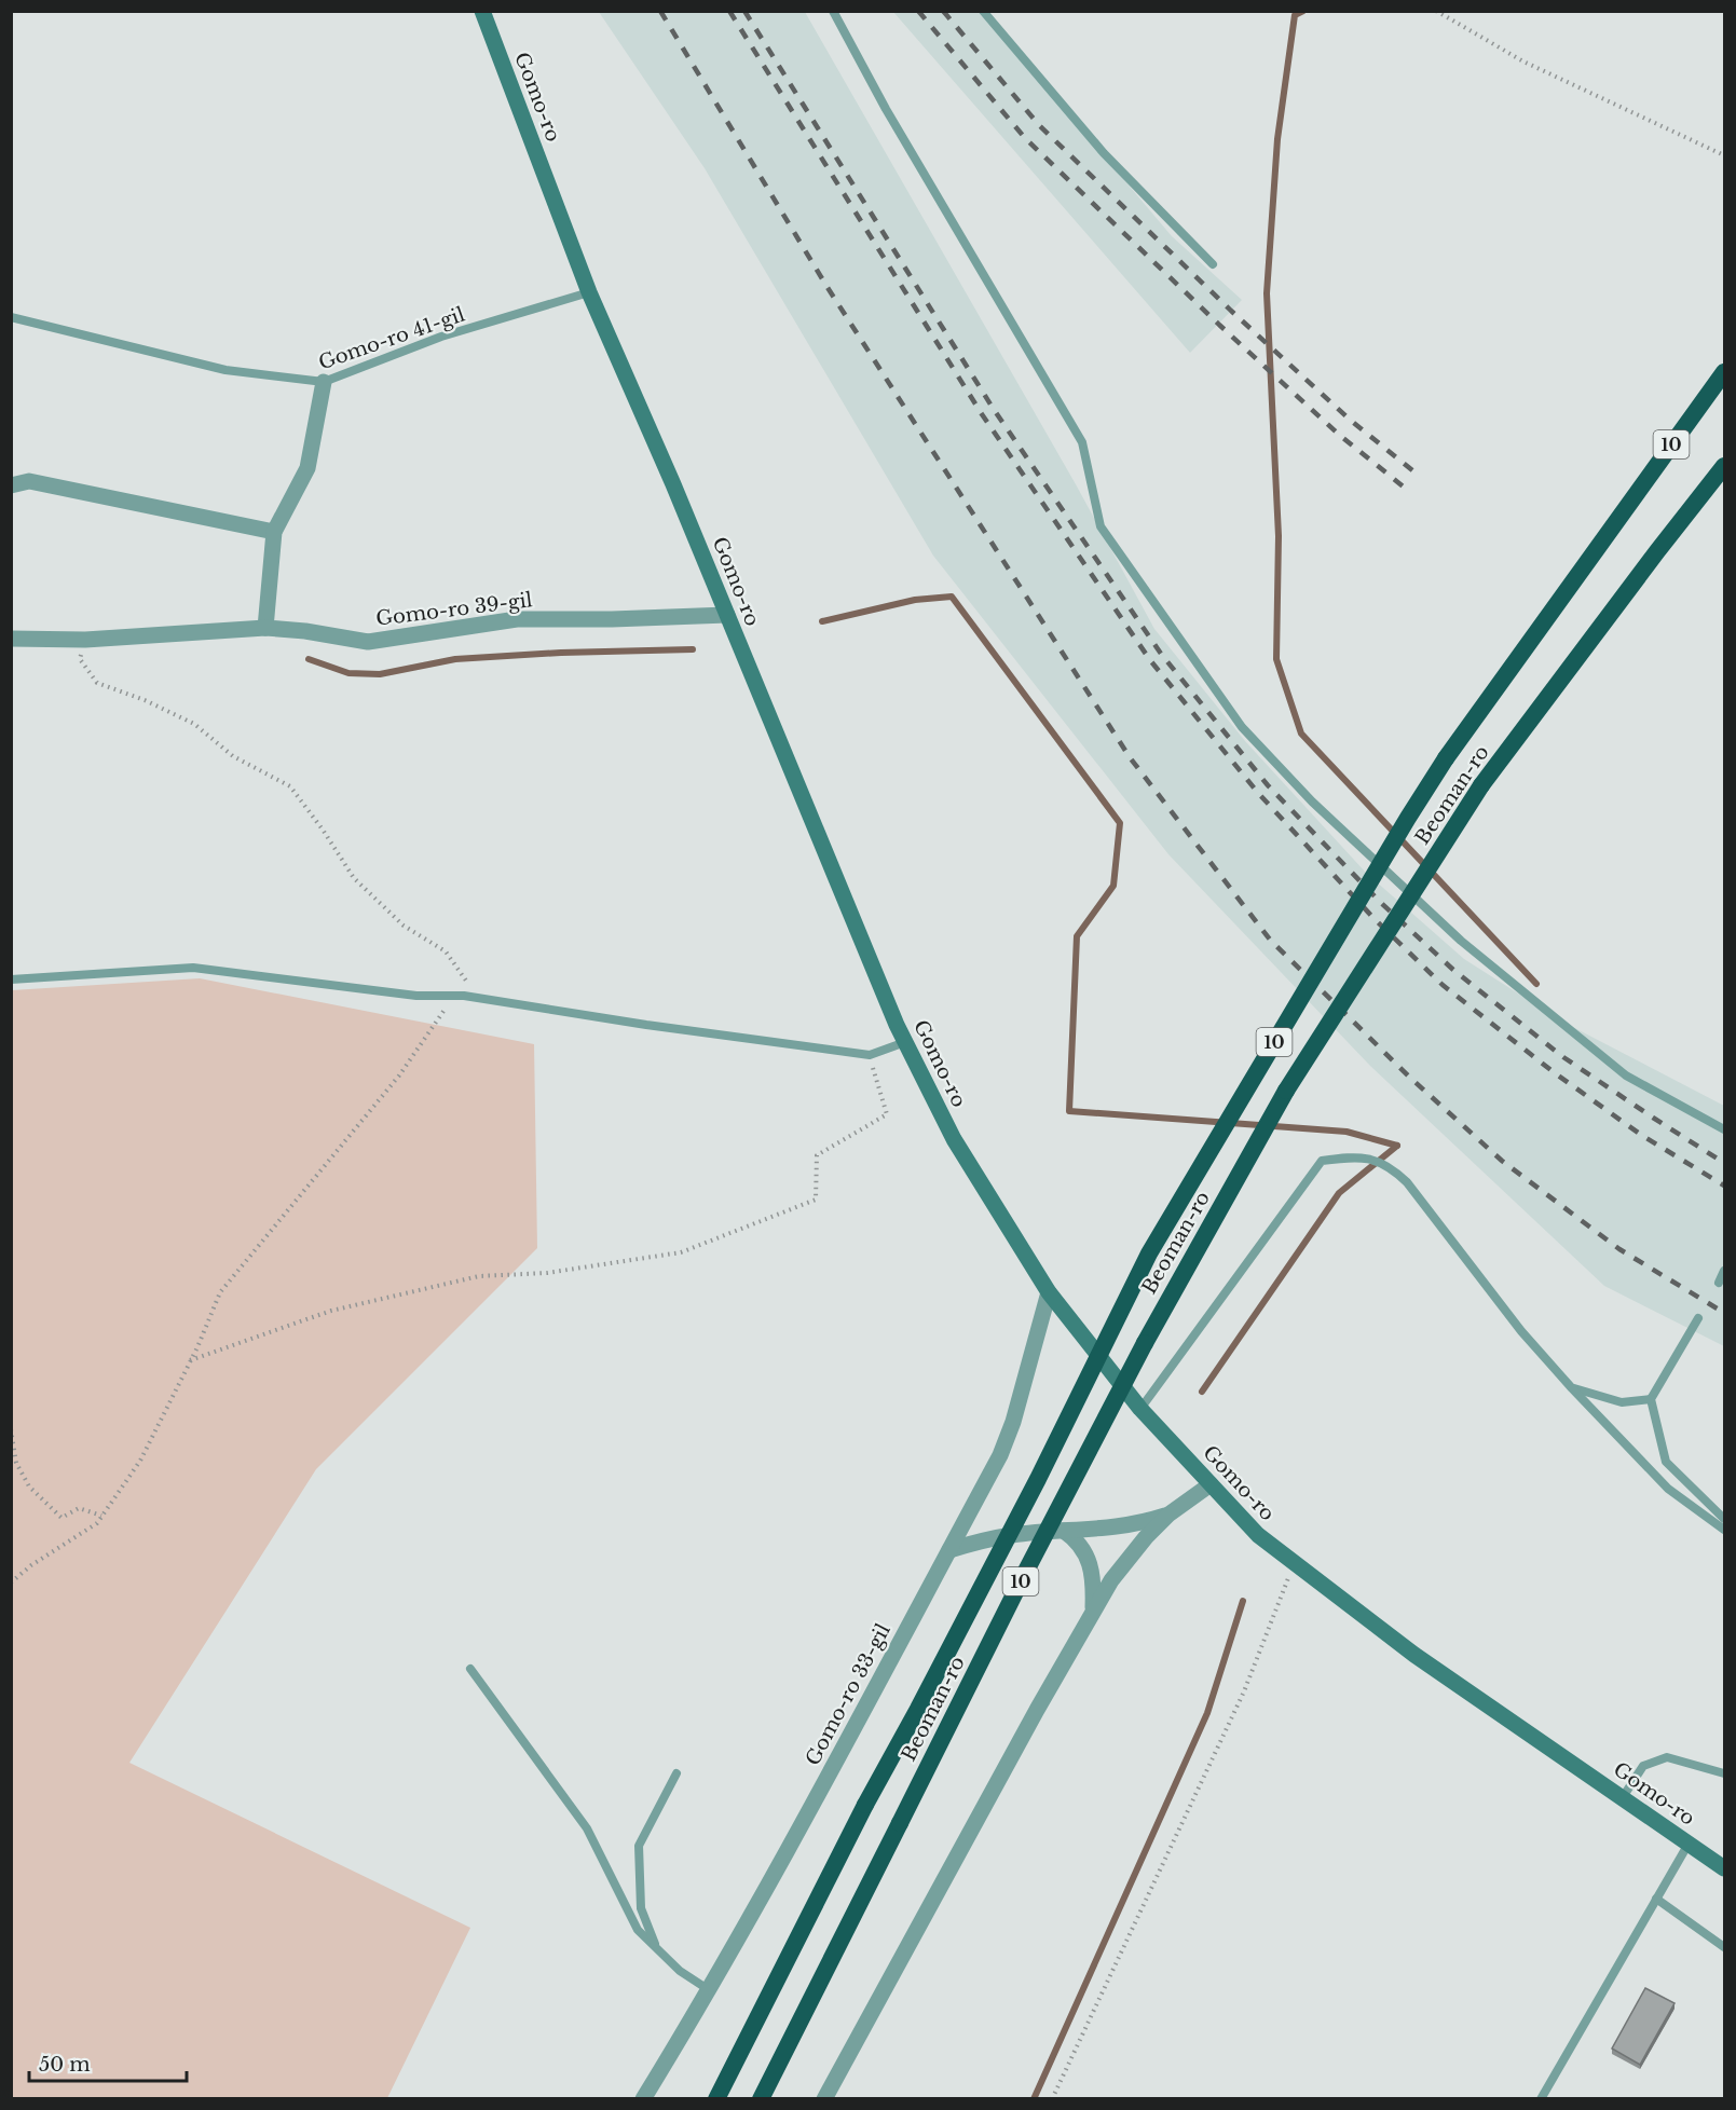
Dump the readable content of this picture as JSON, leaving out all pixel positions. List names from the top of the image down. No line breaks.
{"streets":{"highway":["10","Beoman-ro"],"main road":["Gomo-ro"],"street":["Gomo-ro 39-gil","Gomo-ro 33-gil"],"lane":["Gomo-ro 41-gil"]},"crossings":[["Gomo-ro","Gomo-ro 41-gil"],["Gomo-ro","Gomo-ro 39-gil"],["Gomo-ro","Gomo-ro 33-gil"]],"scale_bar":"50 m"}
